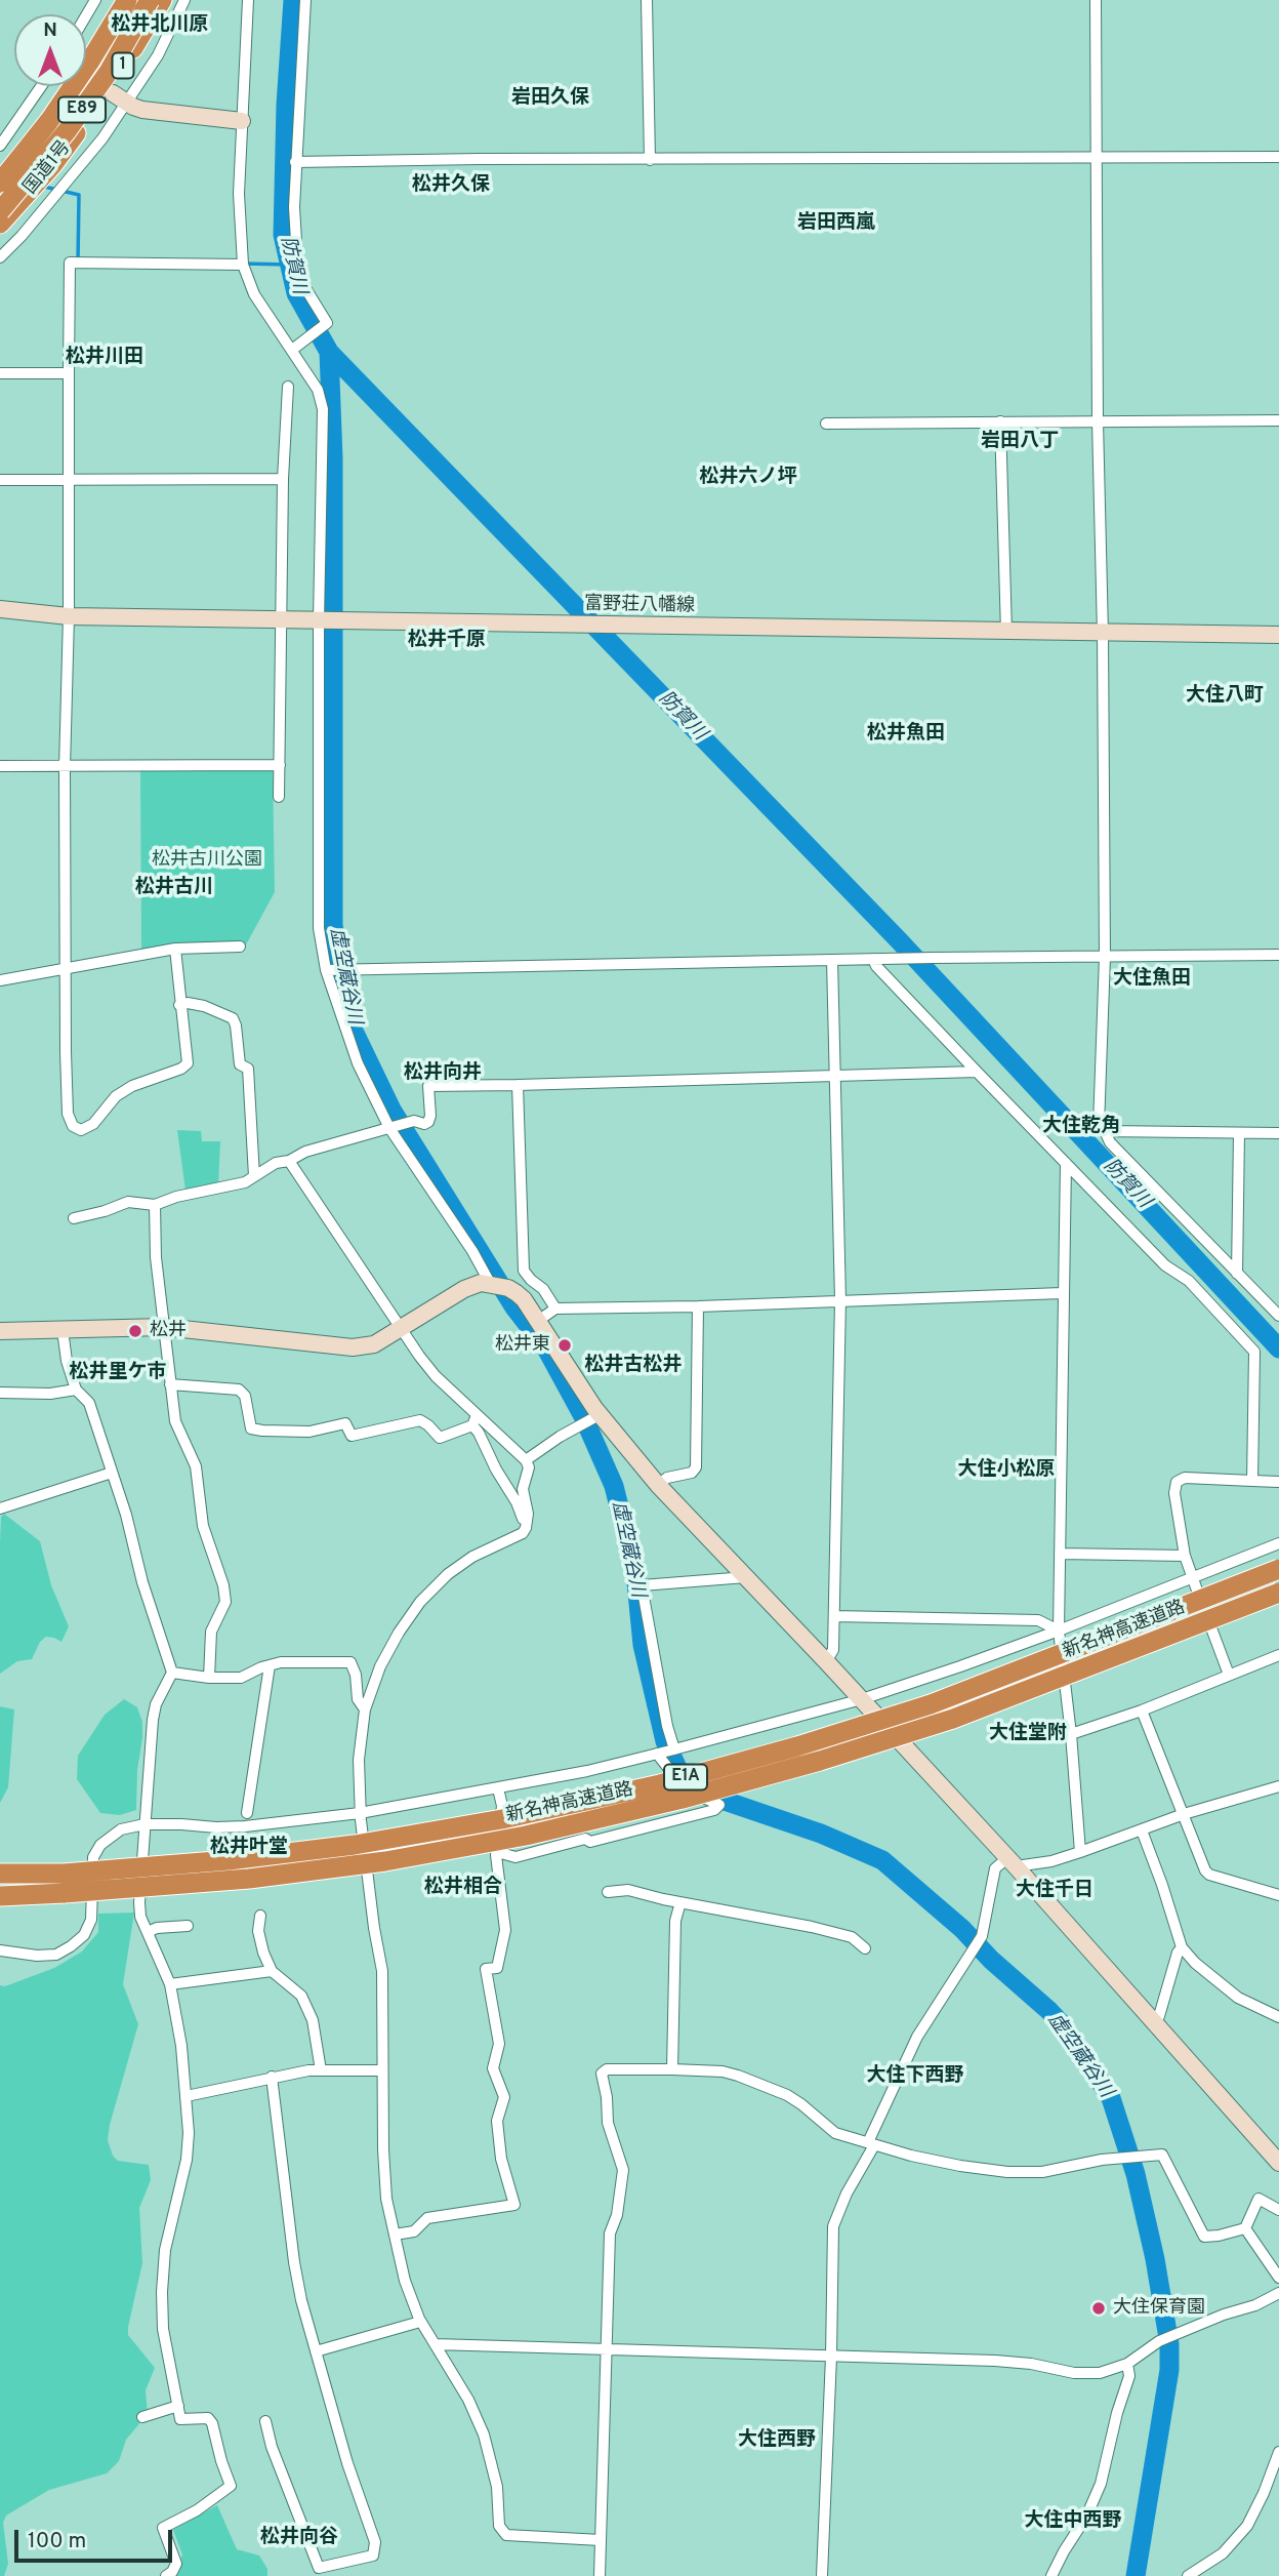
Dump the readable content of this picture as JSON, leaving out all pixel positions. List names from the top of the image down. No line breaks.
{"streets":{"highway":["1","E89","国道1号","新名神高速道路","E1A"],"street":["富野荘八幡線"]},"districts":["松井北川原","岩田久保","松井久保","岩田西嵐","松井川田","岩田八丁","松井六ノ坪","松井千原","大住八町","松井魚田","松井古川","大住魚田","松井向井","大住乾角","松井古松井","松井里ケ市","大住小松原","大住堂附","松井叶堂","松井相合","大住千日","大住下西野","大住西野","大住中西野","松井向谷"],"water":["防賀川","虚空蔵谷川"],"parks":["松井古川公園"],"places":["松井","松井東","大住保育園"],"scale_bar":"100 m","north":"top"}
